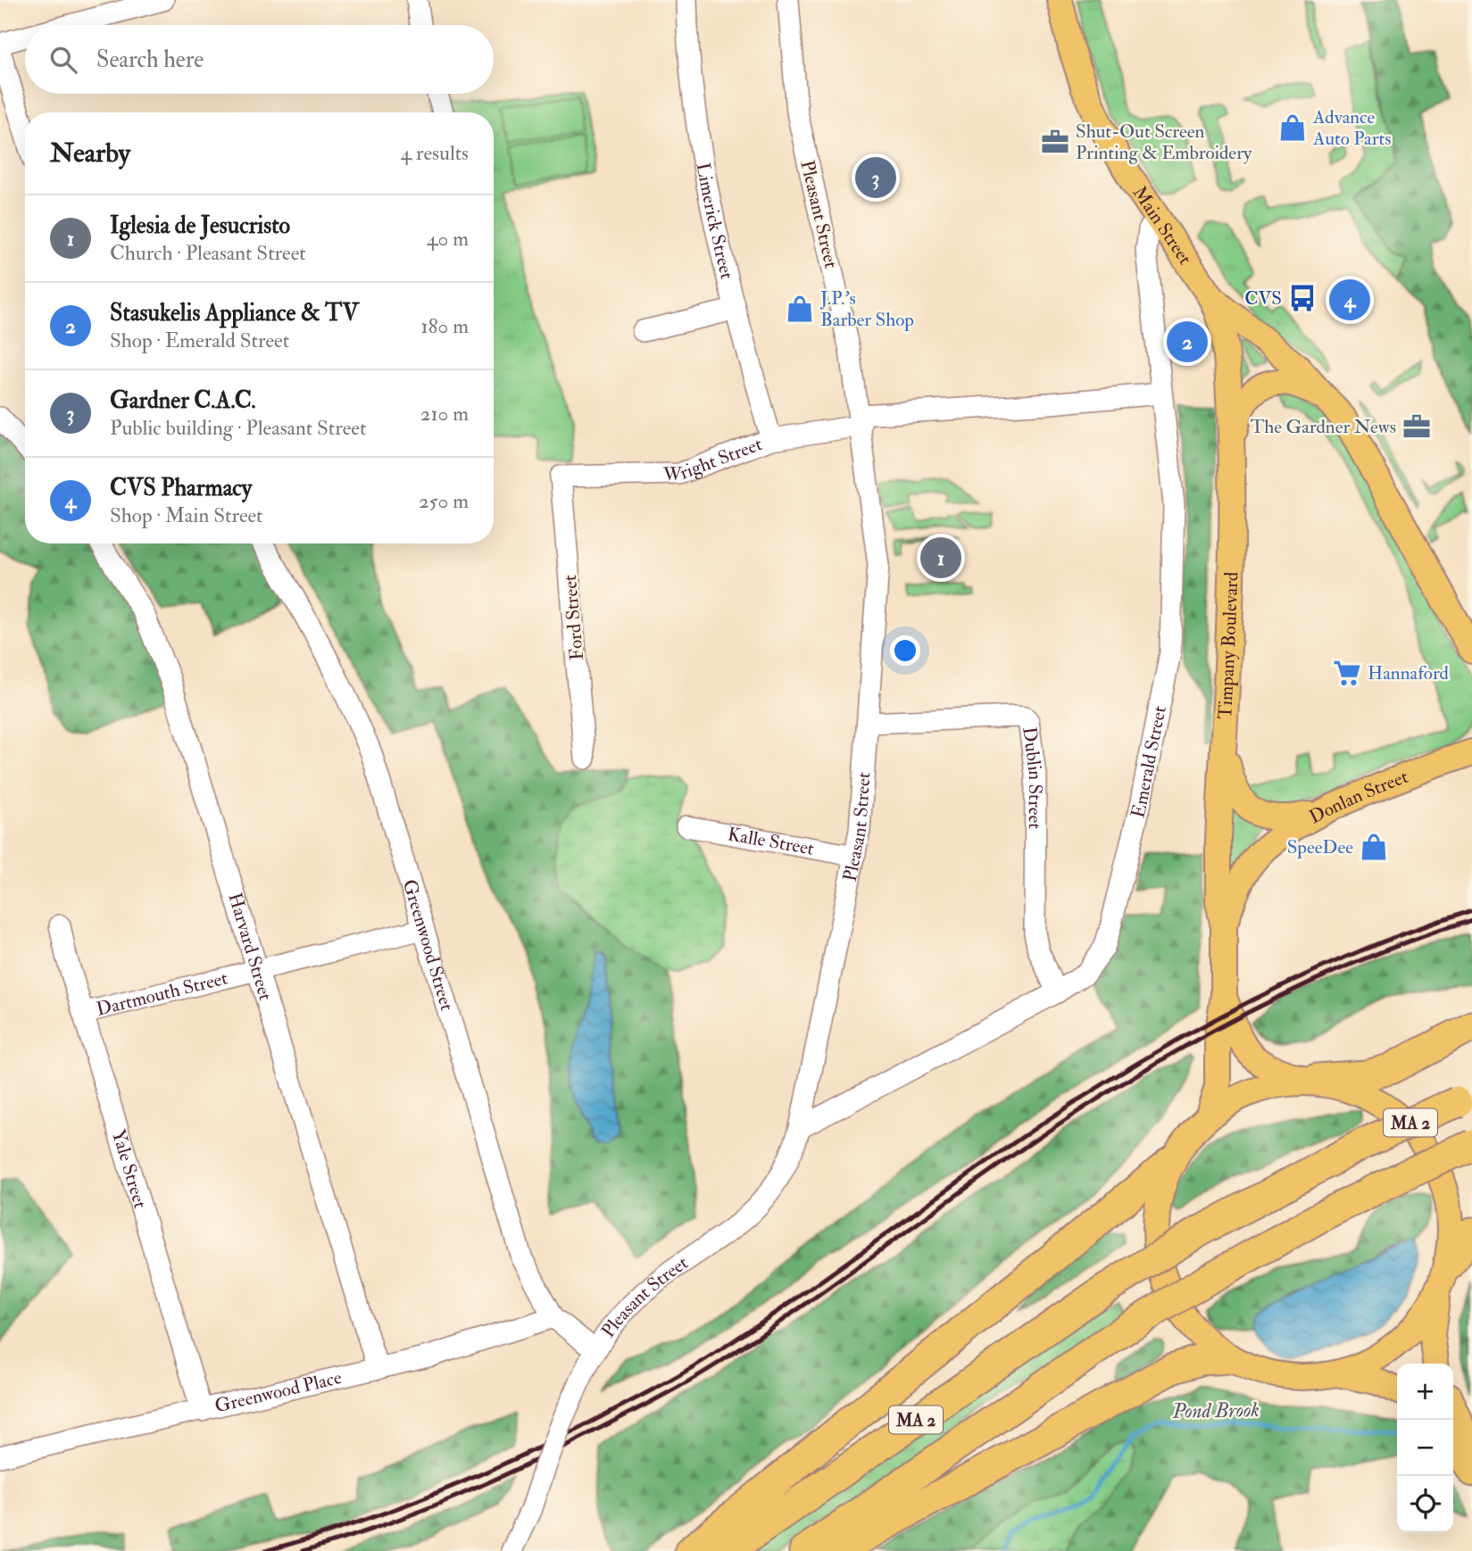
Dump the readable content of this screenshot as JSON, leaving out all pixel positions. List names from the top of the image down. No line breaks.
{"streets":{"highway":["MA 2"],"main road":["Main Street","Timpany Boulevard","Donlan Street"],"street":["Pleasant Street","Limerick Street","Wright Street","Ford Street","Emerald Street","Dublin Street","Kalle Street","Greenwood Street","Harvard Street","Dartmouth Street","Yale Street","Greenwood Place"]},"crossings":[["Pleasant Street","Wright Street"],["Pleasant Street","Emerald Street"],["Pleasant Street","Dublin Street"],["Pleasant Street","Kalle Street"],["Pleasant Street","Greenwood Street"],["Limerick Street","Wright Street"],["Main Street","Timpany Boulevard"],["Main Street","Emerald Street"],["Wright Street","Ford Street"],["Wright Street","Emerald Street"],["Timpany Boulevard","Donlan Street"],["Emerald Street","Dublin Street"],["Greenwood Street","Dartmouth Street"],["Greenwood Street","Greenwood Place"],["Harvard Street","Dartmouth Street"],["Harvard Street","Greenwood Place"],["Dartmouth Street","Yale Street"],["Yale Street","Greenwood Place"]],"water":["Pond Brook"],"places":{"shop":["Advance Auto Parts","J.P.'s Barber Shop","SpeeDee"],"office":["Shut-Out Screen Printing & Embroidery","The Gardner News"],"bus stop":["CVS"],"supermarket":["Hannaford"]},"page":{"search":"Search here","heading":["Nearby","4 results"],"pins":["3","4","2","1"],"list":[{"mark":"1","name":"Iglesia de Jesucristo","note":"Church · Pleasant Street","value":"40 m"},{"mark":"2","name":"Stasukelis Appliance & TV","note":"Shop · Emerald Street","value":"180 m"},{"mark":"3","name":"Gardner C.A.C.","note":"Public building · Pleasant Street","value":"210 m"},{"mark":"4","name":"CVS Pharmacy","note":"Shop · Main Street","value":"250 m"}],"map_buttons":["+","−"]}}
